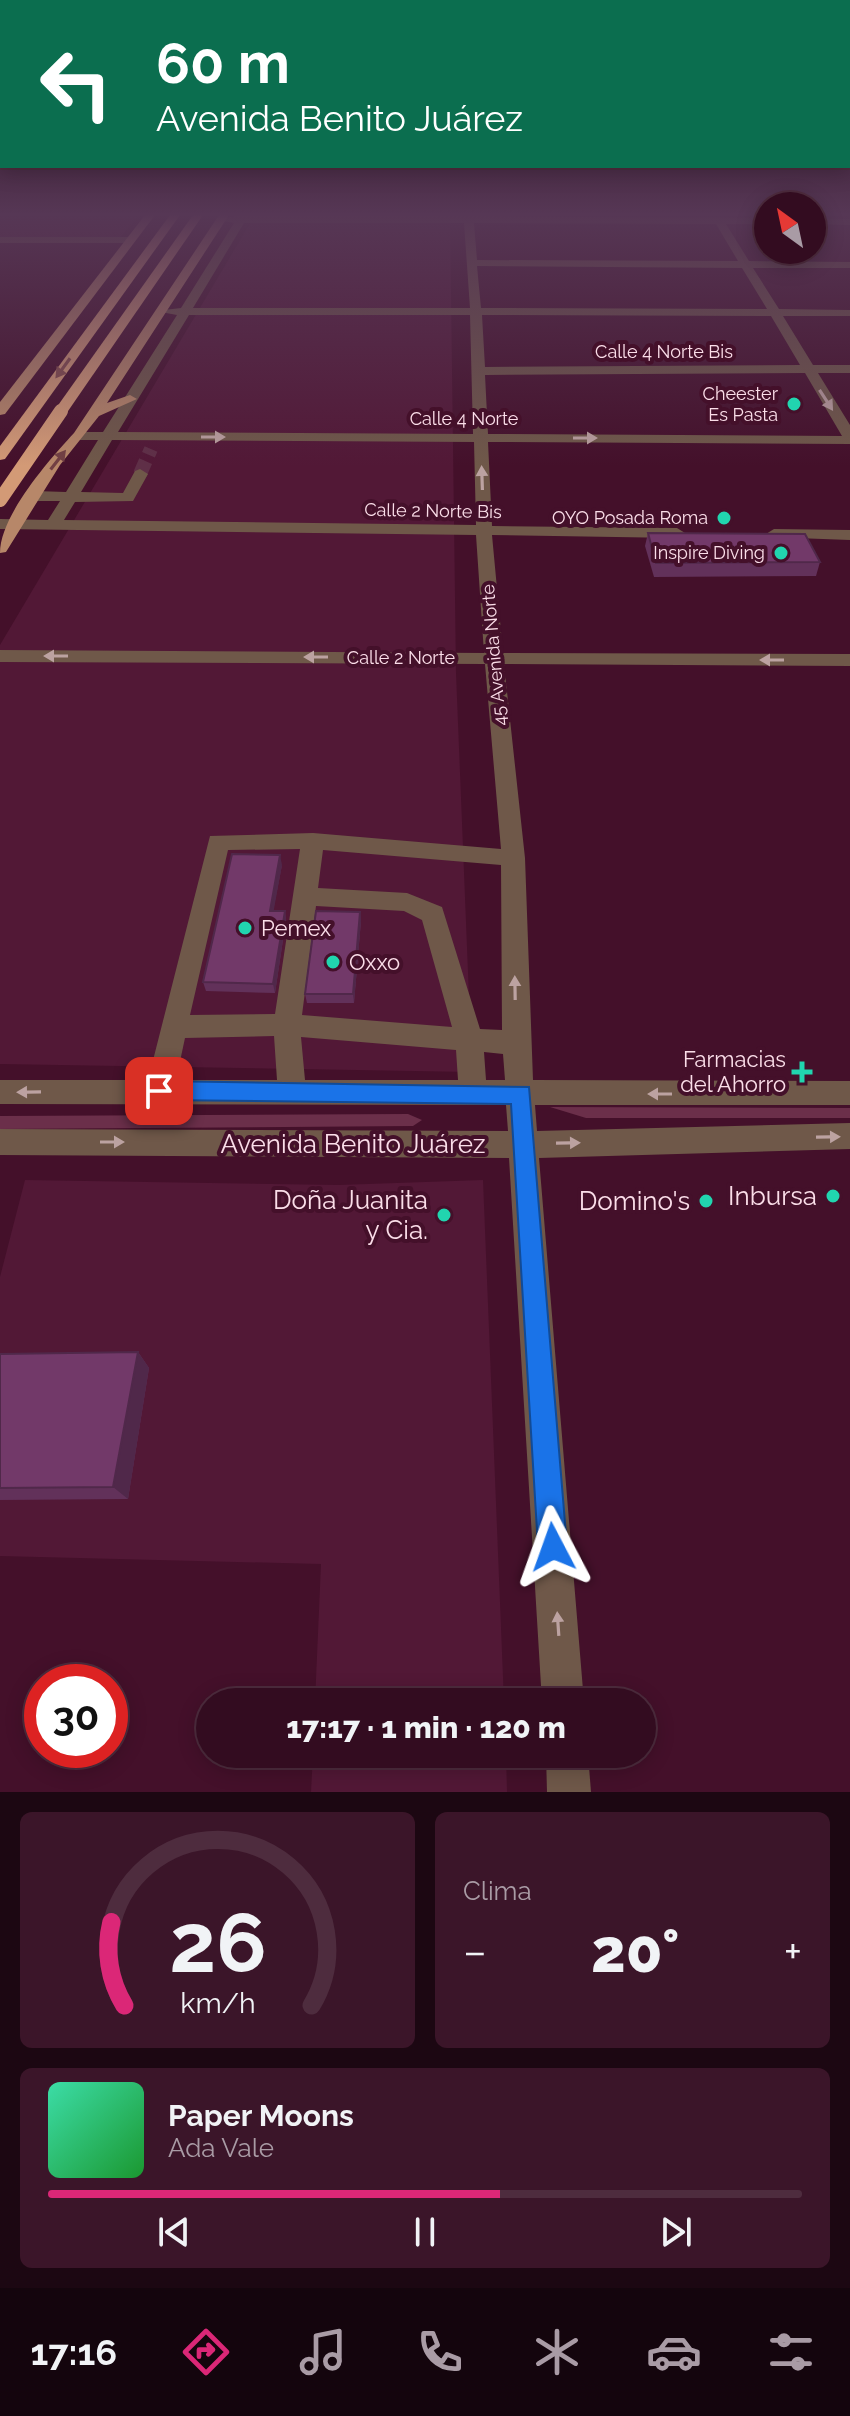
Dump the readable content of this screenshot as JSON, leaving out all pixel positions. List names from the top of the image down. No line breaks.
{"streets":{"street":["Calle 4 Norte Bis","Calle 4 Norte","Calle 2 Norte Bis","45 Avenida Norte","Calle 2 Norte","Avenida Benito Juárez"]},"crossings":[["Calle 4 Norte Bis","45 Avenida Norte"],["Calle 4 Norte","45 Avenida Norte"],["Calle 2 Norte Bis","45 Avenida Norte"],["45 Avenida Norte","Calle 2 Norte"],["45 Avenida Norte","Avenida Benito Juárez"]],"one_way":["45 Avenida Norte"],"places":{"other":["Cheester Es Pasta","OYO Posada Roma","Inspire Diving","Pemex","Oxxo","Inbursa","Domino's","Doña Juanita y Cia."],"health":["Farmacias del Ahorro"]},"north":"top left","page":{"turn":["60 m","Avenida Benito Juárez"],"limit":"30","trip":"17:17 · 1 min · 120 m","tile":"Clima","heat":["−","20°","+"],"song":["Paper Moons","Ada Vale"],"tabs":"17:16","gauge":["26","km/h"]}}
